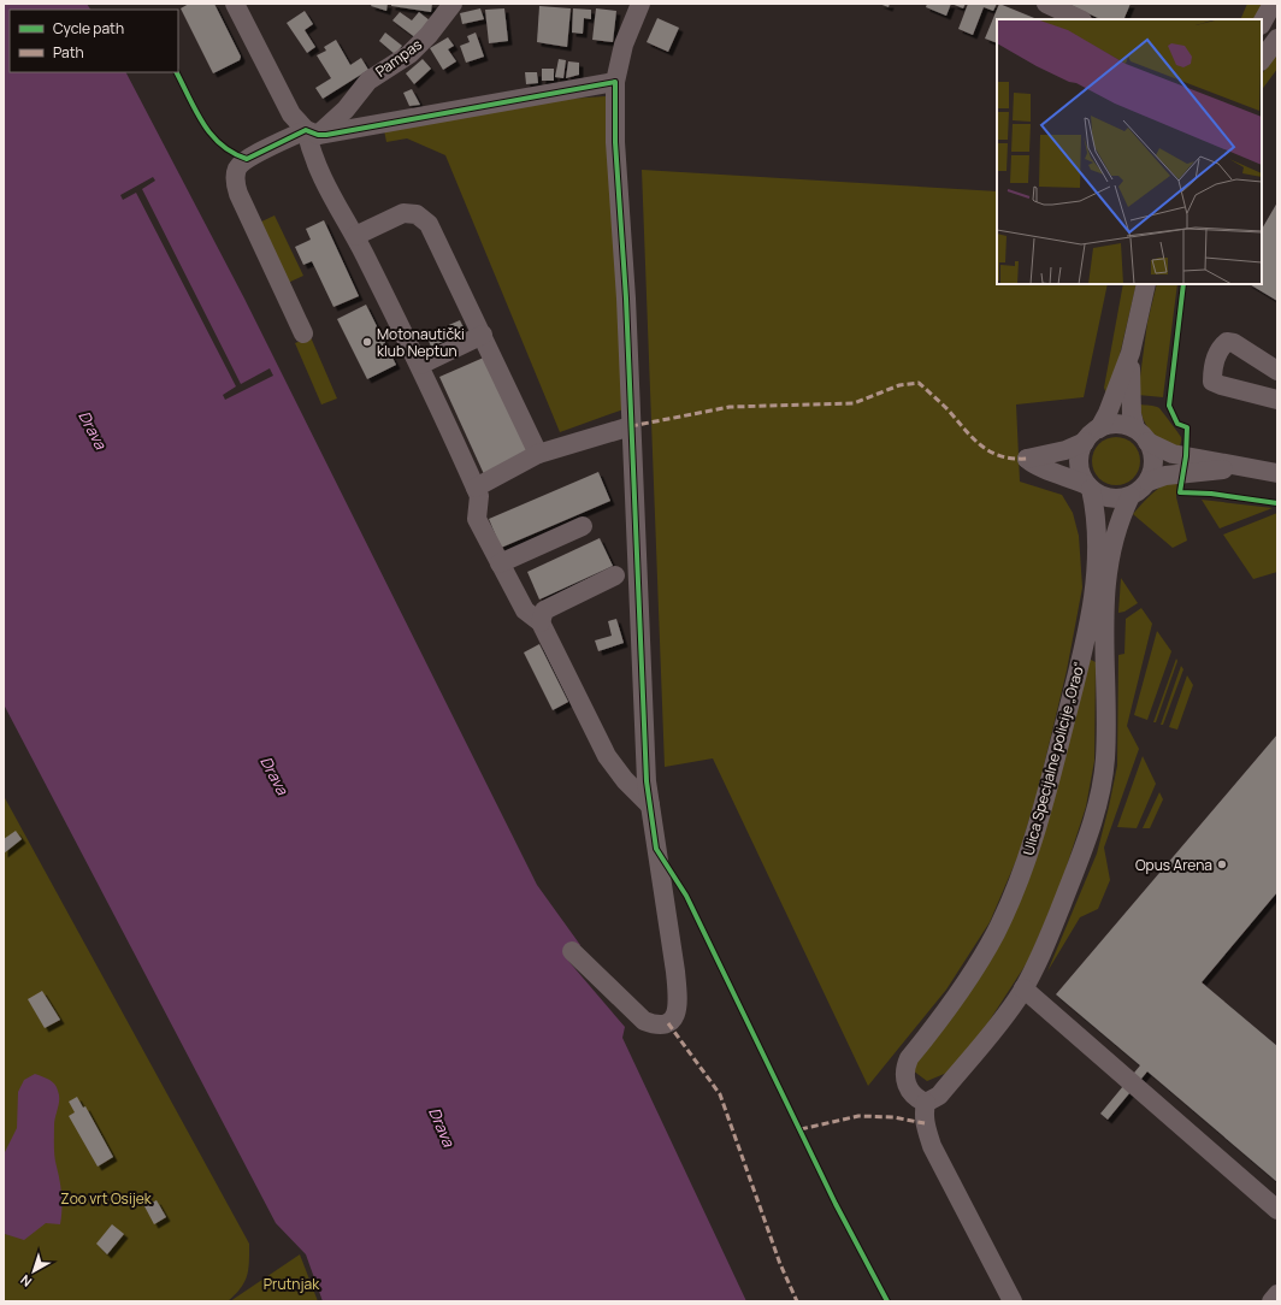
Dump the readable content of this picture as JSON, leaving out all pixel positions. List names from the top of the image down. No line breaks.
{"streets":{"street":["Pampas","Ulica Specijalne policije „Orao“"]},"water":["Drava"],"parks":["Zoo vrt Osijek","Prutnjak"],"places":["Motonautički klub Neptun","Opus Arena"],"legend":["Cycle path","Path"],"north":"bottom left"}
